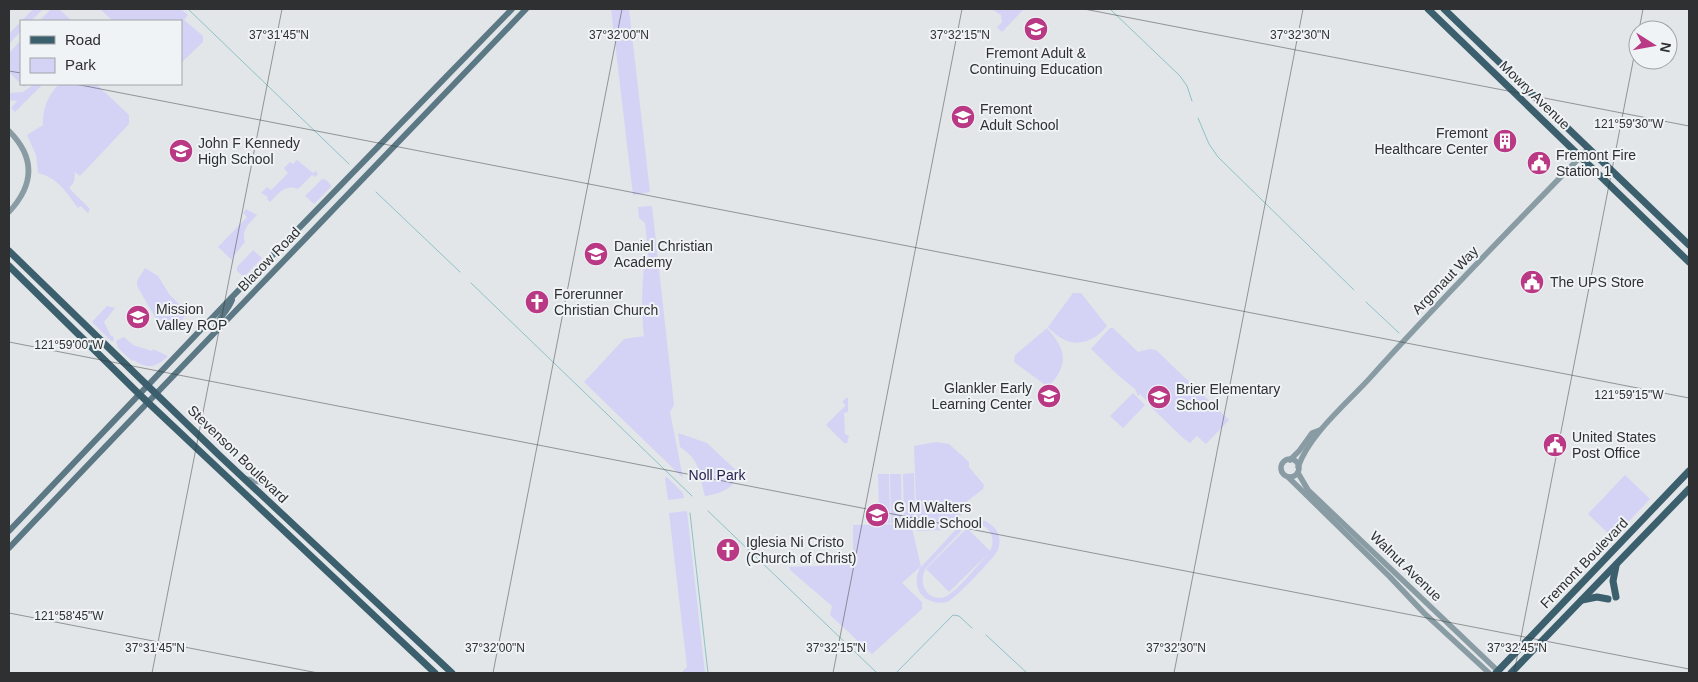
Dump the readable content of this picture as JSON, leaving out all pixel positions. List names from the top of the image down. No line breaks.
{"streets":{"main road":["Mowry Avenue","Blacow Road","Stevenson Boulevard","Fremont Boulevard"],"street":["Argonaut Way","Walnut Avenue"]},"crossings":[["Mowry Avenue","Argonaut Way"],["Blacow Road","Stevenson Boulevard"],["Argonaut Way","Walnut Avenue"],["Fremont Boulevard","Walnut Avenue"]],"parks":["Noll Park"],"places":{"school or university":["Fremont Adult & Continuing Education","Fremont Adult School","John F Kennedy High School","Daniel Christian Academy","Mission Valley ROP","Glankler Early Learning Center","Brier Elementary School","G M Walters Middle School"],"building":["Fremont Healthcare Center"],"public building":["Fremont Fire Station 1","The UPS Store","United States Post Office"],"church":["Forerunner Christian Church","Iglesia Ni Cristo (Church of Christ)"]},"legend":["Road","Park"],"north":"right","coordinates":["37°31'45\"N","37°32'00\"N","37°32'15\"N","37°32'30\"N","121°59'30\"W","121°59'00\"W","121°59'15\"W","121°58'45\"W","37°32'45\"N"]}
